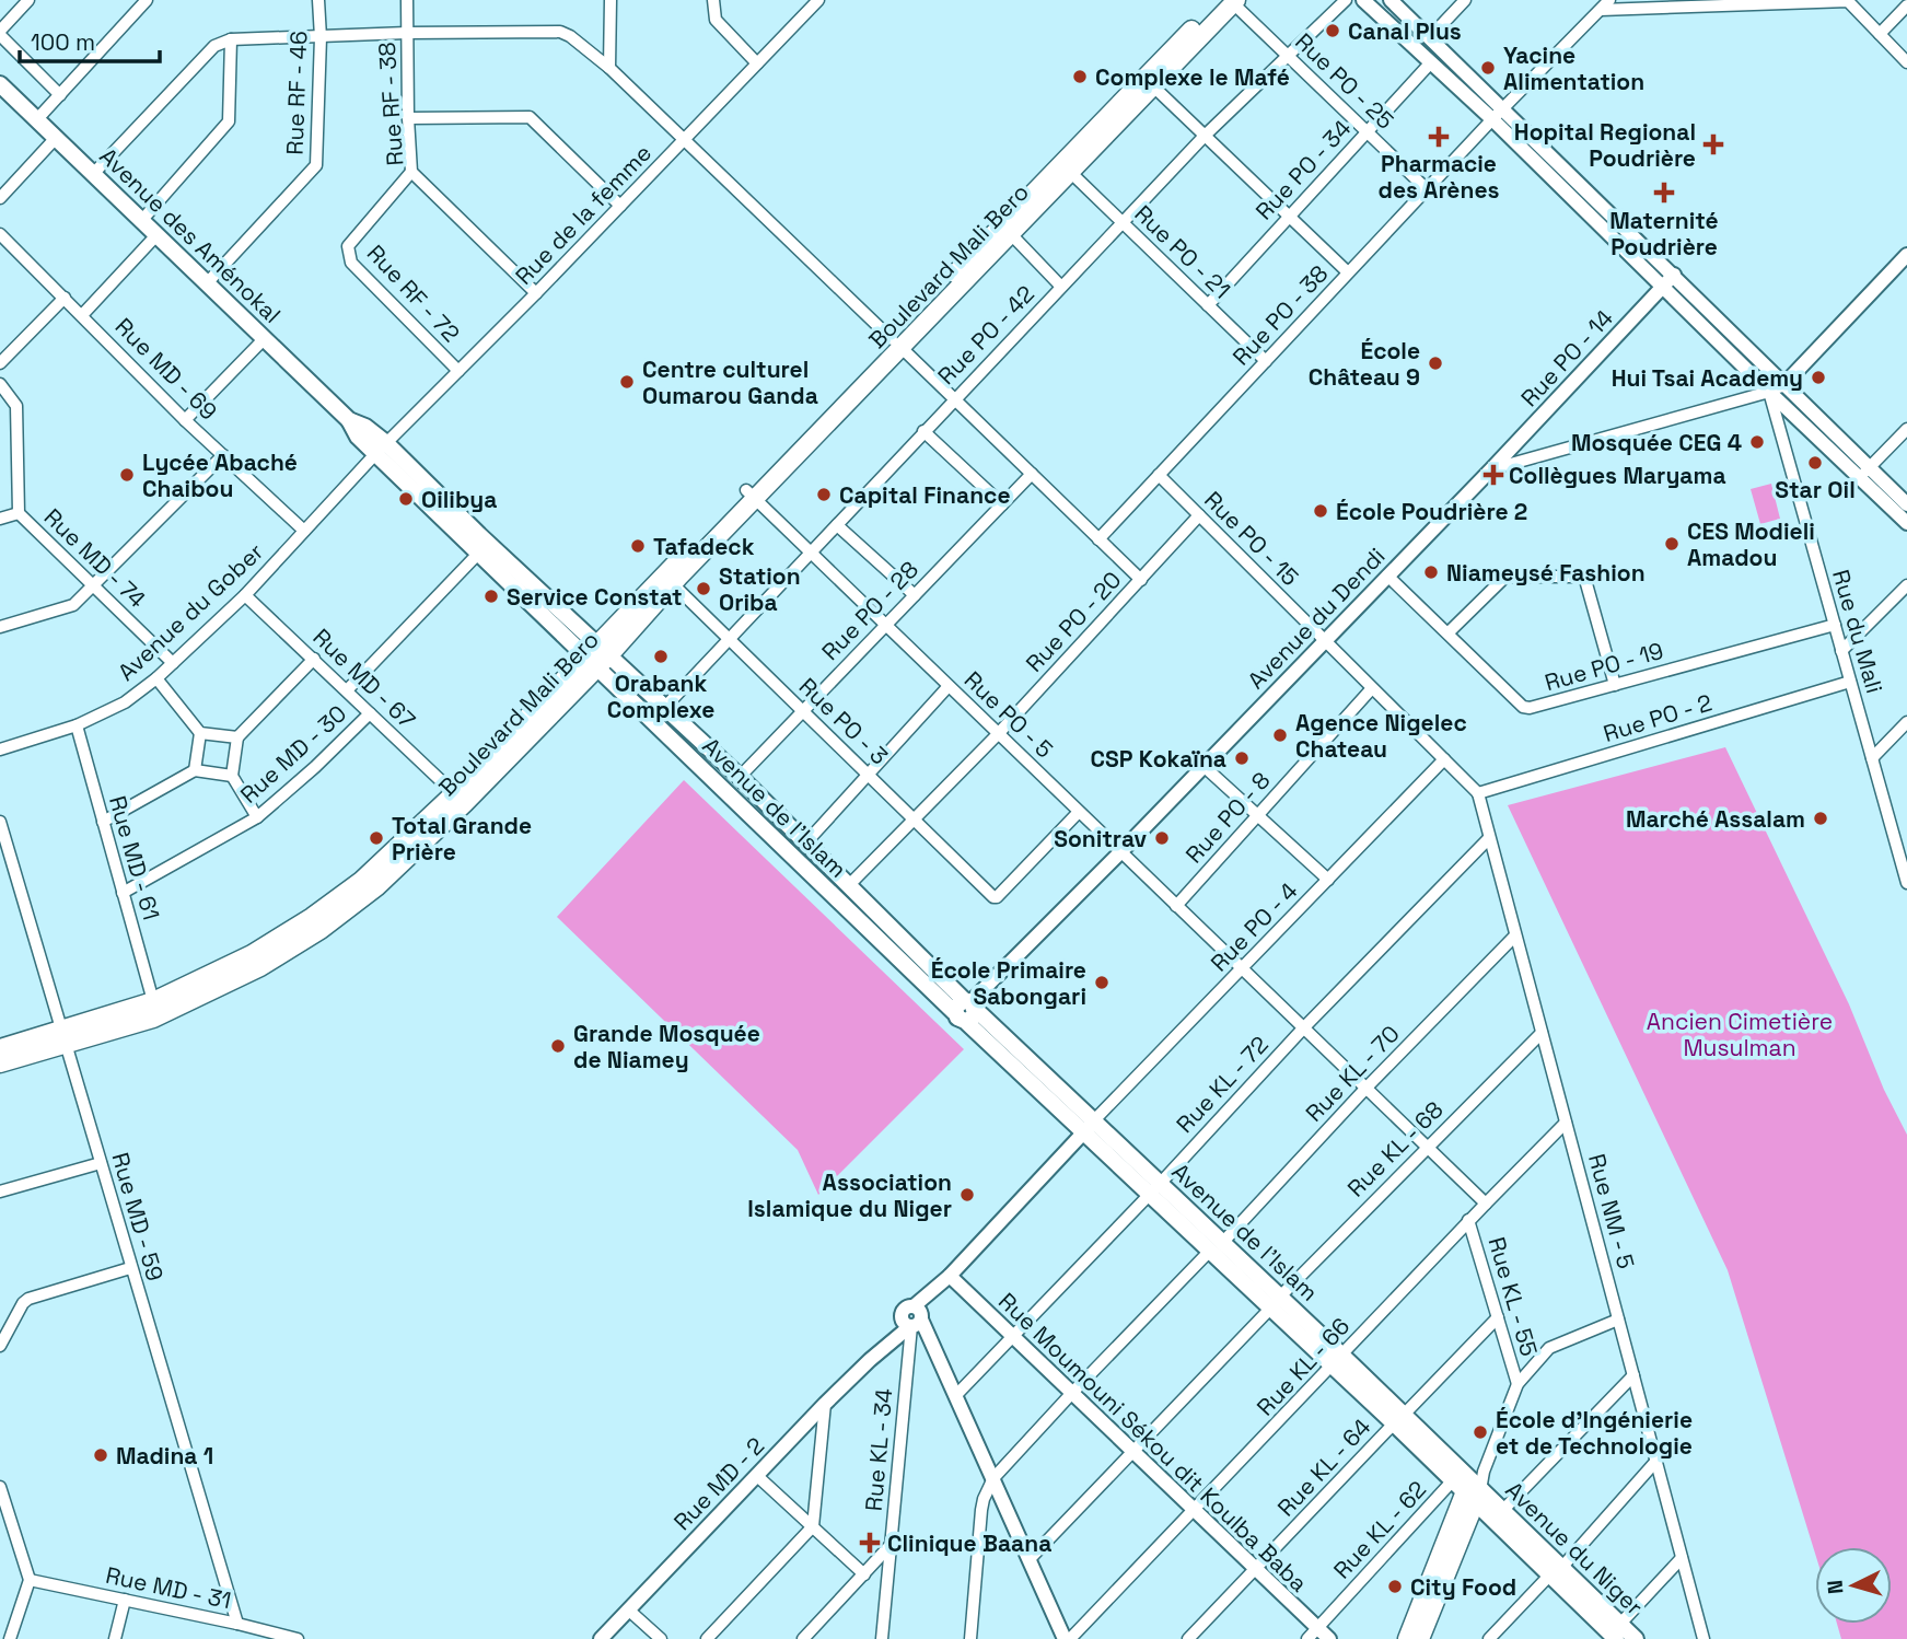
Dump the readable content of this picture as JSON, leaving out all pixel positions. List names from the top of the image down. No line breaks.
{"streets":{"main road":["Avenue des Aménokal","Boulevard Mali Bero","Avenue de l'Islam","Avenue du Niger"],"street":["Rue PO - 25","Rue RF - 46","Rue RF - 38","Rue PO - 34","Rue de la femme","Rue PO - 21","Rue RF - 72","Rue PO - 38","Rue PO - 42","Rue PO - 14","Rue MD - 69","Rue PO - 15","Rue MD - 74","Rue PO - 28","Avenue du Gober","Avenue du Dendi","Rue PO - 20","Rue du Mali","Rue PO - 19","Rue MD - 67","Rue PO - 5","Rue PO - 2","Rue PO - 3","Rue MD - 30","Rue PO - 8","Rue MD - 61","Rue PO - 4","Rue KL - 70","Rue KL - 72","Rue KL - 68","Rue NM - 5","Rue MD - 59","Rue KL - 55","Rue KL - 66","Rue Moumouni Sékou dit Koulba Baba","Rue KL - 34","Rue KL - 64","Rue MD - 2","Rue KL - 62","Rue MD - 31"]},"crossings":[["Rue PO - 25","Rue PO - 34"],["Rue PO - 25","Boulevard Mali Bero"],["Rue PO - 25","Rue PO - 38"],["Rue PO - 25","Rue PO - 42"],["Rue RF - 46","Avenue des Aménokal"],["Rue RF - 38","Rue de la femme"],["Rue RF - 38","Rue RF - 72"],["Rue PO - 34","Rue PO - 21"],["Rue de la femme","Avenue des Aménokal"],["Rue de la femme","Rue RF - 72"],["Rue de la femme","Avenue du Gober"],["Avenue des Aménokal","Boulevard Mali Bero"],["Avenue des Aménokal","Avenue du Gober"],["Avenue des Aménokal","Avenue de l'Islam"],["Rue PO - 21","Boulevard Mali Bero"],["Rue PO - 21","Rue PO - 38"],["Rue PO - 21","Rue PO - 42"],["Boulevard Mali Bero","Rue MD - 67"],["Boulevard Mali Bero","Rue PO - 5"],["Boulevard Mali Bero","Rue PO - 3"],["Boulevard Mali Bero","Avenue de l'Islam"],["Boulevard Mali Bero","Rue MD - 61"],["Boulevard Mali Bero","Rue MD - 59"],["Rue PO - 38","Rue PO - 15"],["Rue PO - 42","Rue PO - 5"],["Rue PO - 42","Rue PO - 3"],["Rue PO - 42","Avenue de l'Islam"],["Rue PO - 14","Avenue du Dendi"],["Rue MD - 69","Avenue du Gober"],["Rue PO - 15","Avenue du Dendi"],["Rue PO - 15","Rue PO - 20"],["Rue PO - 15","Rue PO - 2"],["Rue PO - 15","Rue PO - 8"],["Rue PO - 15","Rue PO - 4"],["Rue PO - 15","Rue NM - 5"],["Rue MD - 74","Avenue du Gober"],["Rue PO - 28","Rue PO - 5"],["Rue PO - 28","Rue PO - 3"],["Rue PO - 28","Avenue de l'Islam"],["Avenue du Gober","Rue MD - 67"],["Avenue du Gober","Rue MD - 61"],["Avenue du Dendi","Rue du Mali"],["Avenue du Dendi","Rue PO - 19"],["Avenue du Dendi","Rue PO - 5"],["Avenue du Dendi","Avenue de l'Islam"],["Rue PO - 20","Rue PO - 5"],["Rue PO - 20","Rue PO - 3"],["Rue PO - 20","Avenue de l'Islam"],["Rue du Mali","Rue PO - 19"],["Rue du Mali","Rue PO - 2"],["Rue MD - 67","Rue MD - 30"],["Rue PO - 5","Rue PO - 3"],["Rue PO - 5","Rue PO - 8"],["Rue PO - 5","Rue PO - 4"],["Rue PO - 5","Rue KL - 70"],["Rue PO - 5","Rue KL - 72"],["Rue PO - 5","Rue KL - 68"],["Rue PO - 5","Rue KL - 66"],["Rue PO - 2","Rue NM - 5"],["Rue MD - 30","Rue MD - 61"],["Avenue de l'Islam","Rue PO - 4"],["Avenue de l'Islam","Rue KL - 70"],["Avenue de l'Islam","Rue KL - 72"],["Avenue de l'Islam","Rue KL - 68"],["Avenue de l'Islam","Rue KL - 66"],["Avenue de l'Islam","Rue KL - 64"],["Avenue de l'Islam","Rue MD - 2"],["Avenue de l'Islam","Rue KL - 62"],["Rue PO - 4","Rue MD - 2"],["Rue KL - 70","Rue NM - 5"],["Rue KL - 72","Rue NM - 5"],["Rue KL - 72","Rue Moumouni Sékou dit Koulba Baba"],["Rue KL - 68","Rue NM - 5"],["Rue KL - 68","Rue Moumouni Sékou dit Koulba Baba"],["Rue NM - 5","Rue KL - 66"],["Rue MD - 59","Rue MD - 31"],["Rue KL - 55","Rue KL - 66"],["Rue KL - 55","Rue KL - 64"],["Rue KL - 66","Rue Moumouni Sékou dit Koulba Baba"],["Rue Moumouni Sékou dit Koulba Baba","Rue KL - 64"],["Rue Moumouni Sékou dit Koulba Baba","Rue MD - 2"],["Rue Moumouni Sékou dit Koulba Baba","Rue KL - 62"],["Rue KL - 34","Rue MD - 2"]],"parks":["Ancien Cimetière Musulman"],"places":{"other":["Canal Plus","Yacine Alimentation","Complexe le Mafé","École Château 9","Hui Tsai Academy","Centre culturel Oumarou Ganda","Mosquée CEG 4","Star Oil","Lycée Abaché Chaibou","Capital Finance","Oilibya","École Poudrière 2","CES Modieli Amadou","Tafadeck","Niameysé Fashion","Station Oriba","Service Constat","Orabank Complexe","Agence Nigelec Chateau","CSP Kokaïna","Marché Assalam","Total Grande Prière","Sonitrav","École Primaire Sabongari","Grande Mosquée de Niamey","Association Islamique du Niger","École d'Ingénierie et de Technologie","Madina 1","City Food"],"health":["Pharmacie des Arènes","Hopital Regional Poudrière","Maternité Poudrière","Collègues Maryama","Clinique Baana"]},"scale_bar":"100 m","north":"left"}
